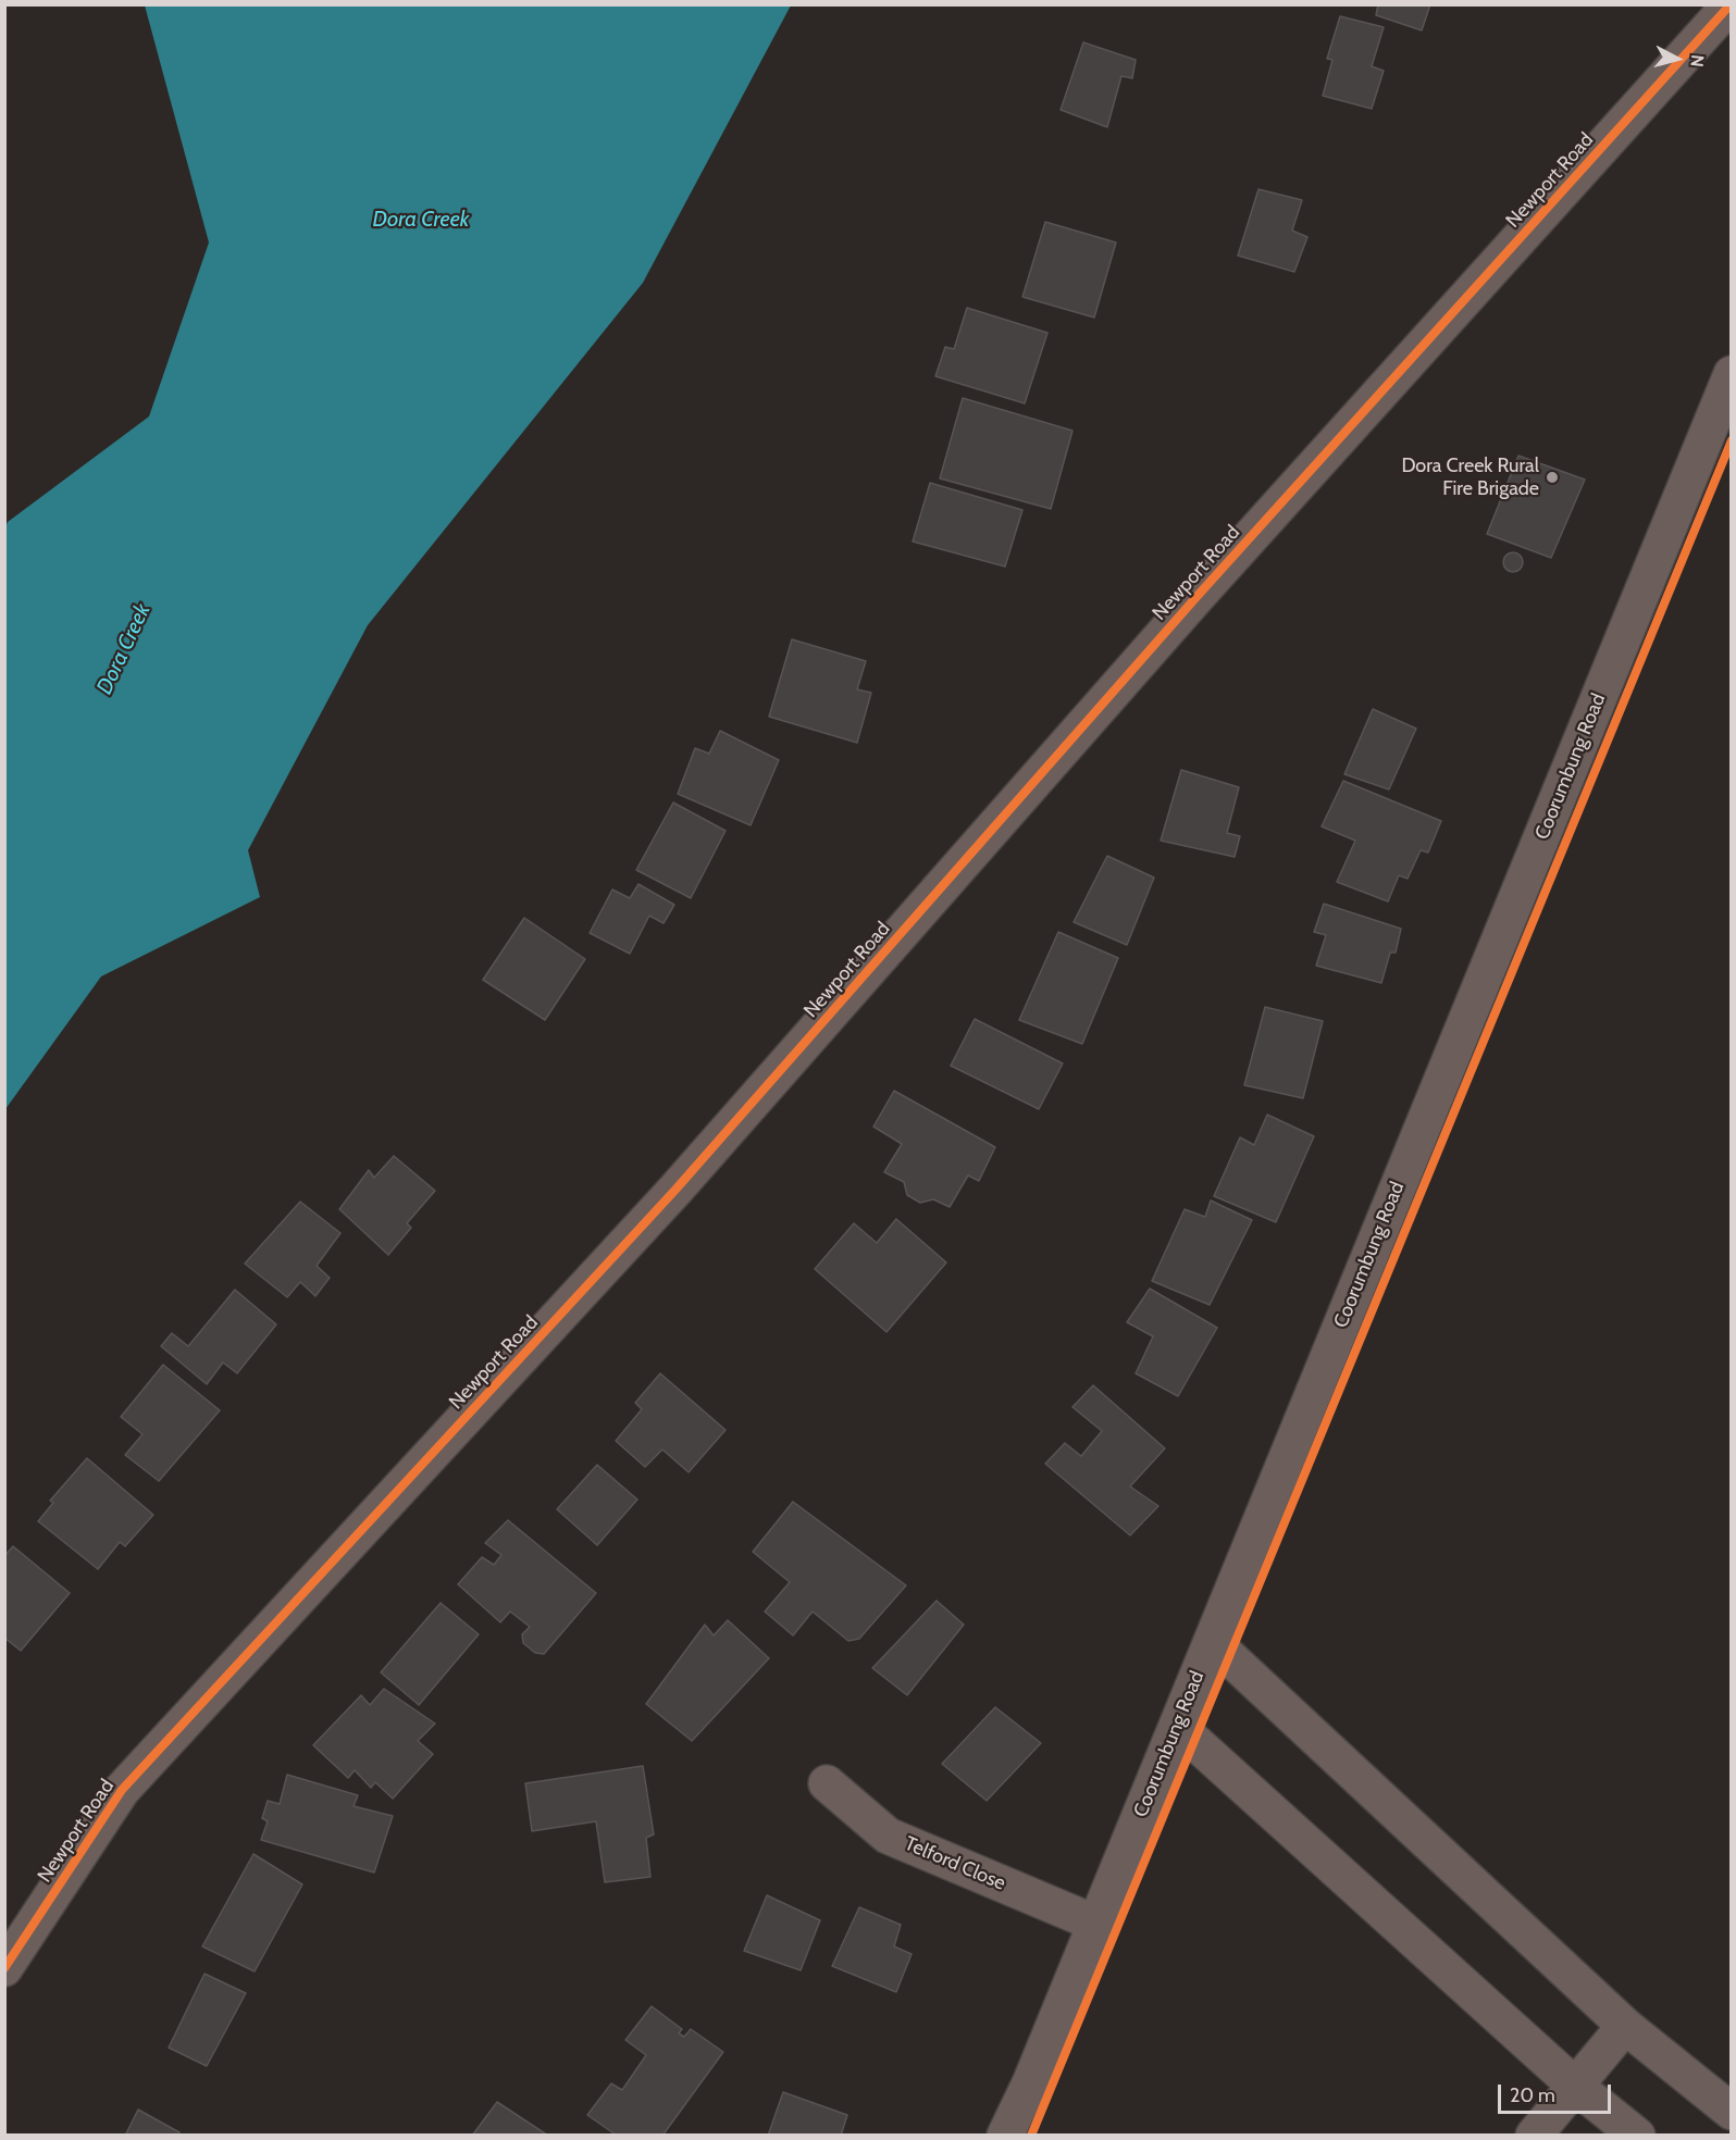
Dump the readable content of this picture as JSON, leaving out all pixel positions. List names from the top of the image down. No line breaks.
{"streets":{"street":["Newport Road","Coorumbung Road","Telford Close"]},"crossings":[["Coorumbung Road","Telford Close"]],"water":["Dora Creek"],"places":["Dora Creek Rural Fire Brigade"],"scale_bar":"20 m","north":"right"}
